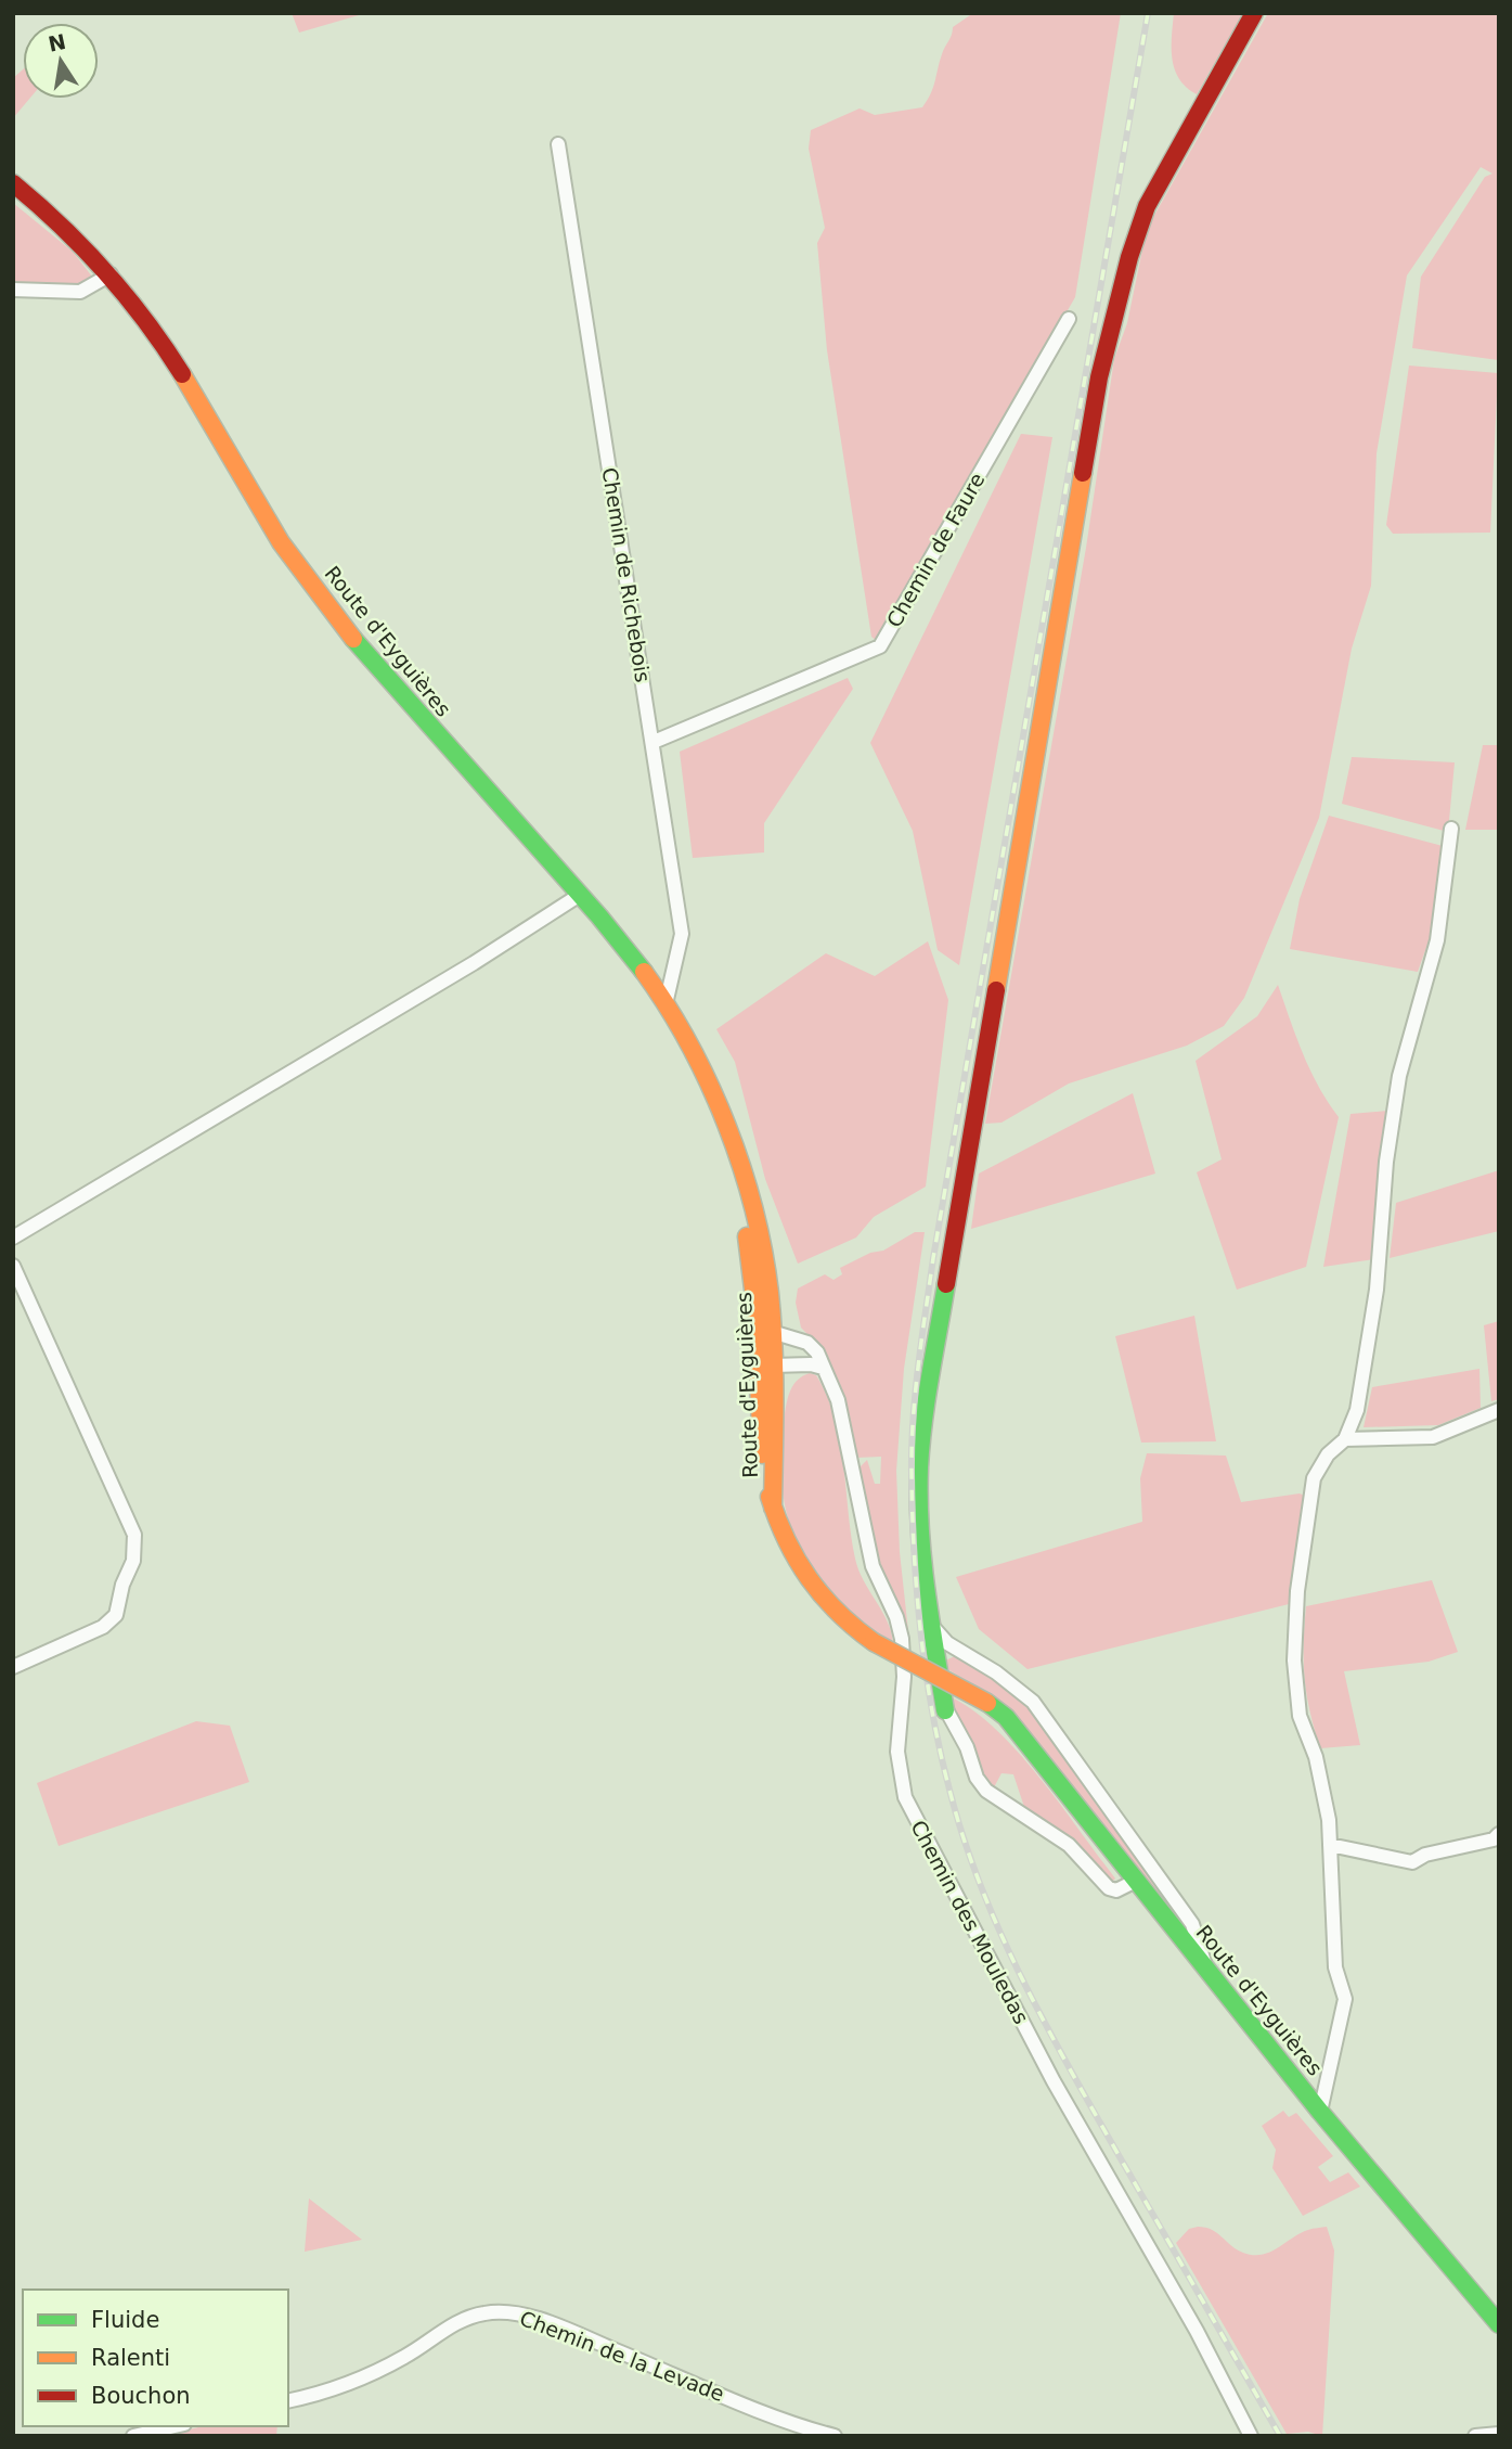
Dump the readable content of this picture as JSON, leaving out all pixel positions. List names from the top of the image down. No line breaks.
{"streets":{"main road":["Route d'Eyguières"],"street":["Chemin de Faure","Chemin de Richebois","Chemin des Mouledas","Chemin de la Levade"]},"crossings":[["Chemin de Faure","Chemin de Richebois"],["Chemin de Richebois","Route d'Eyguières"],["Route d'Eyguières","Chemin des Mouledas"]],"legend":["Fluide","Ralenti","Bouchon"],"north":"top"}
